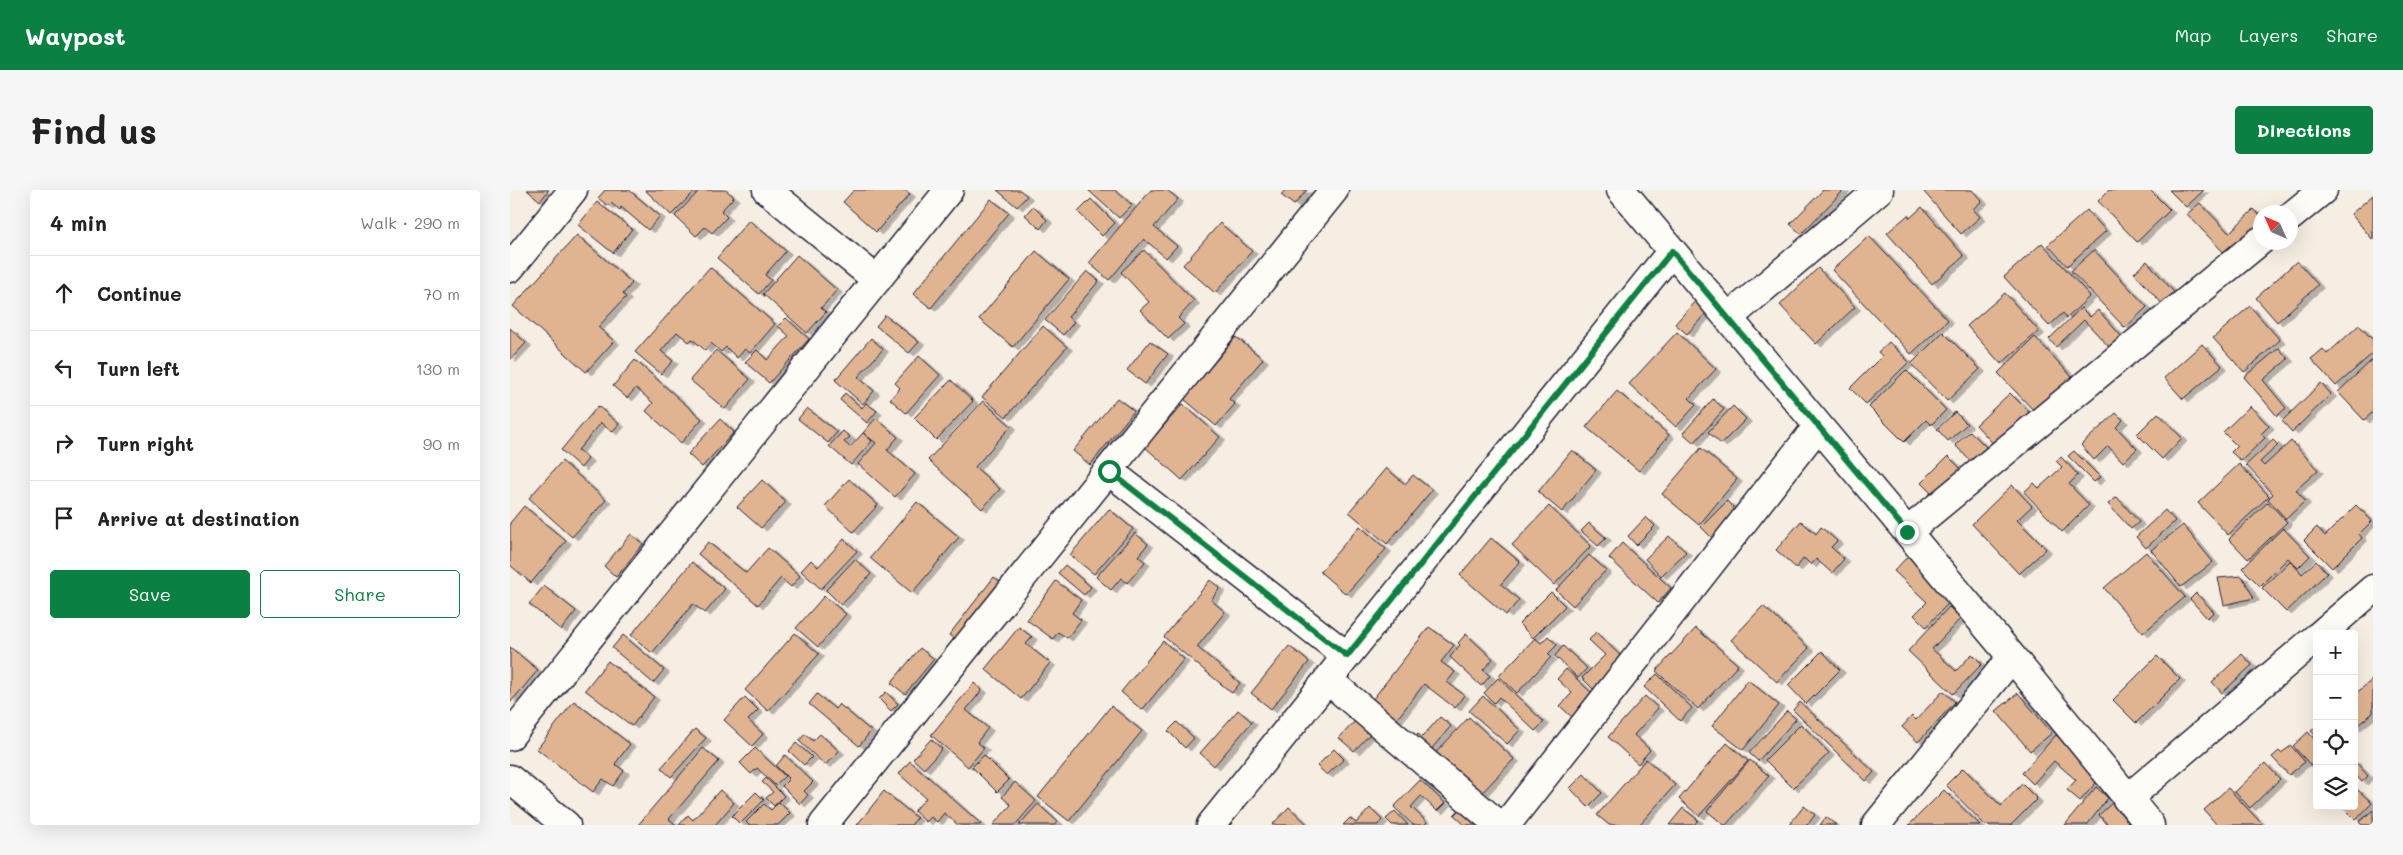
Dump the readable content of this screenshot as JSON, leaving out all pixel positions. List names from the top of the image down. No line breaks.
{"north":"top left","page":{"header":"Waypost","nav":["Map","Layers","Share"],"buttons":["Directions",["Save","Share"]],"title":"Find us","heading":["4 min","Walk · 290 m"],"list":[["Continue","70 m"],["Turn left","130 m"],["Turn right","90 m"],"Arrive at destination"],"map_buttons":["+","−"]}}
